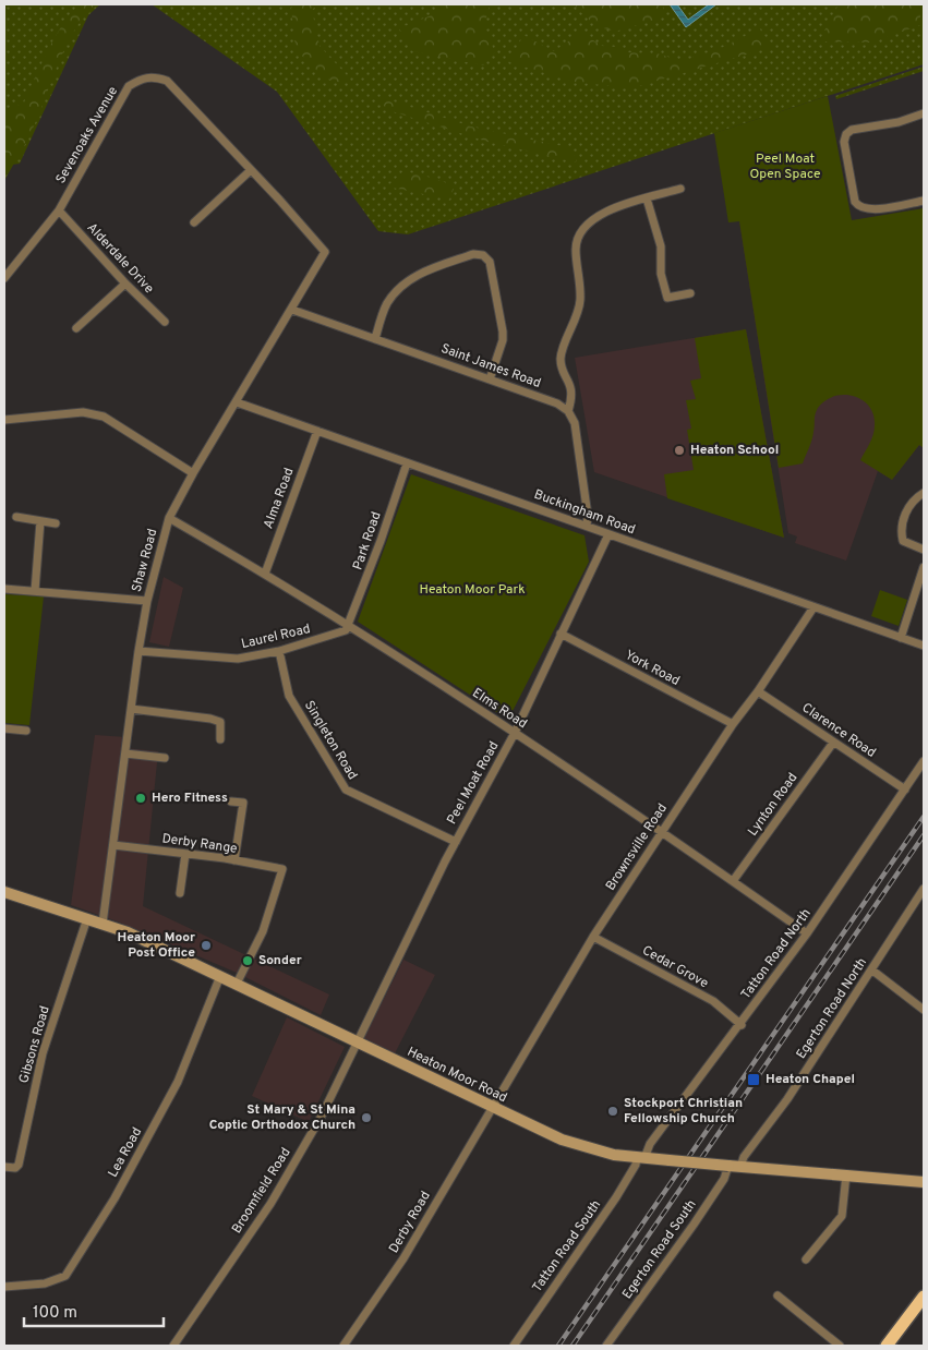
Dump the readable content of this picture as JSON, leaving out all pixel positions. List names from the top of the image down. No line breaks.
{"streets":{"main road":["Heaton Moor Road"],"street":["Sevenoaks Avenue","Alderdale Drive","Saint James Road","Alma Road","Buckingham Road","Park Road","Shaw Road","Laurel Road","York Road","Elms Road","Clarence Road","Singleton Road","Peel Moat Road","Lynton Road","Derby Range","Brownsville Road","Tatton Road North","Cedar Grove","Egerton Road North","Gibsons Road","Lea Road","Broomfield Road","Derby Road","Tatton Road South","Egerton Road South"]},"crossings":[["Sevenoaks Avenue","Alderdale Drive"],["Sevenoaks Avenue","Shaw Road"],["Saint James Road","Shaw Road"],["Alma Road","Buckingham Road"],["Alma Road","Elms Road"],["Buckingham Road","Park Road"],["Buckingham Road","Shaw Road"],["Buckingham Road","Peel Moat Road"],["Buckingham Road","Brownsville Road"],["Park Road","Laurel Road"],["Park Road","Elms Road"],["Shaw Road","Laurel Road"],["Shaw Road","Elms Road"],["Shaw Road","Derby Range"],["Shaw Road","Heaton Moor Road"],["Laurel Road","Elms Road"],["Laurel Road","Singleton Road"],["York Road","Peel Moat Road"],["York Road","Brownsville Road"],["Elms Road","Peel Moat Road"],["Elms Road","Lynton Road"],["Elms Road","Brownsville Road"],["Elms Road","Tatton Road North"],["Clarence Road","Lynton Road"],["Clarence Road","Brownsville Road"],["Clarence Road","Tatton Road North"],["Singleton Road","Peel Moat Road"],["Peel Moat Road","Heaton Moor Road"],["Peel Moat Road","Broomfield Road"],["Derby Range","Heaton Moor Road"],["Brownsville Road","Cedar Grove"],["Brownsville Road","Heaton Moor Road"],["Brownsville Road","Derby Road"],["Tatton Road North","Cedar Grove"],["Tatton Road North","Heaton Moor Road"],["Tatton Road North","Tatton Road South"],["Egerton Road North","Heaton Moor Road"],["Egerton Road North","Egerton Road South"],["Gibsons Road","Heaton Moor Road"],["Heaton Moor Road","Lea Road"],["Heaton Moor Road","Broomfield Road"],["Heaton Moor Road","Derby Road"],["Heaton Moor Road","Tatton Road South"],["Heaton Moor Road","Egerton Road South"]],"parks":["Peel Moat Open Space","Heaton Moor Park"],"places":{"other":["Heaton School","Hero Fitness","Heaton Moor Post Office","Sonder","Stockport Christian Fellowship Church","St Mary & St Mina Coptic Orthodox Church"],"transit":["Heaton Chapel"]},"scale_bar":"100 m"}
